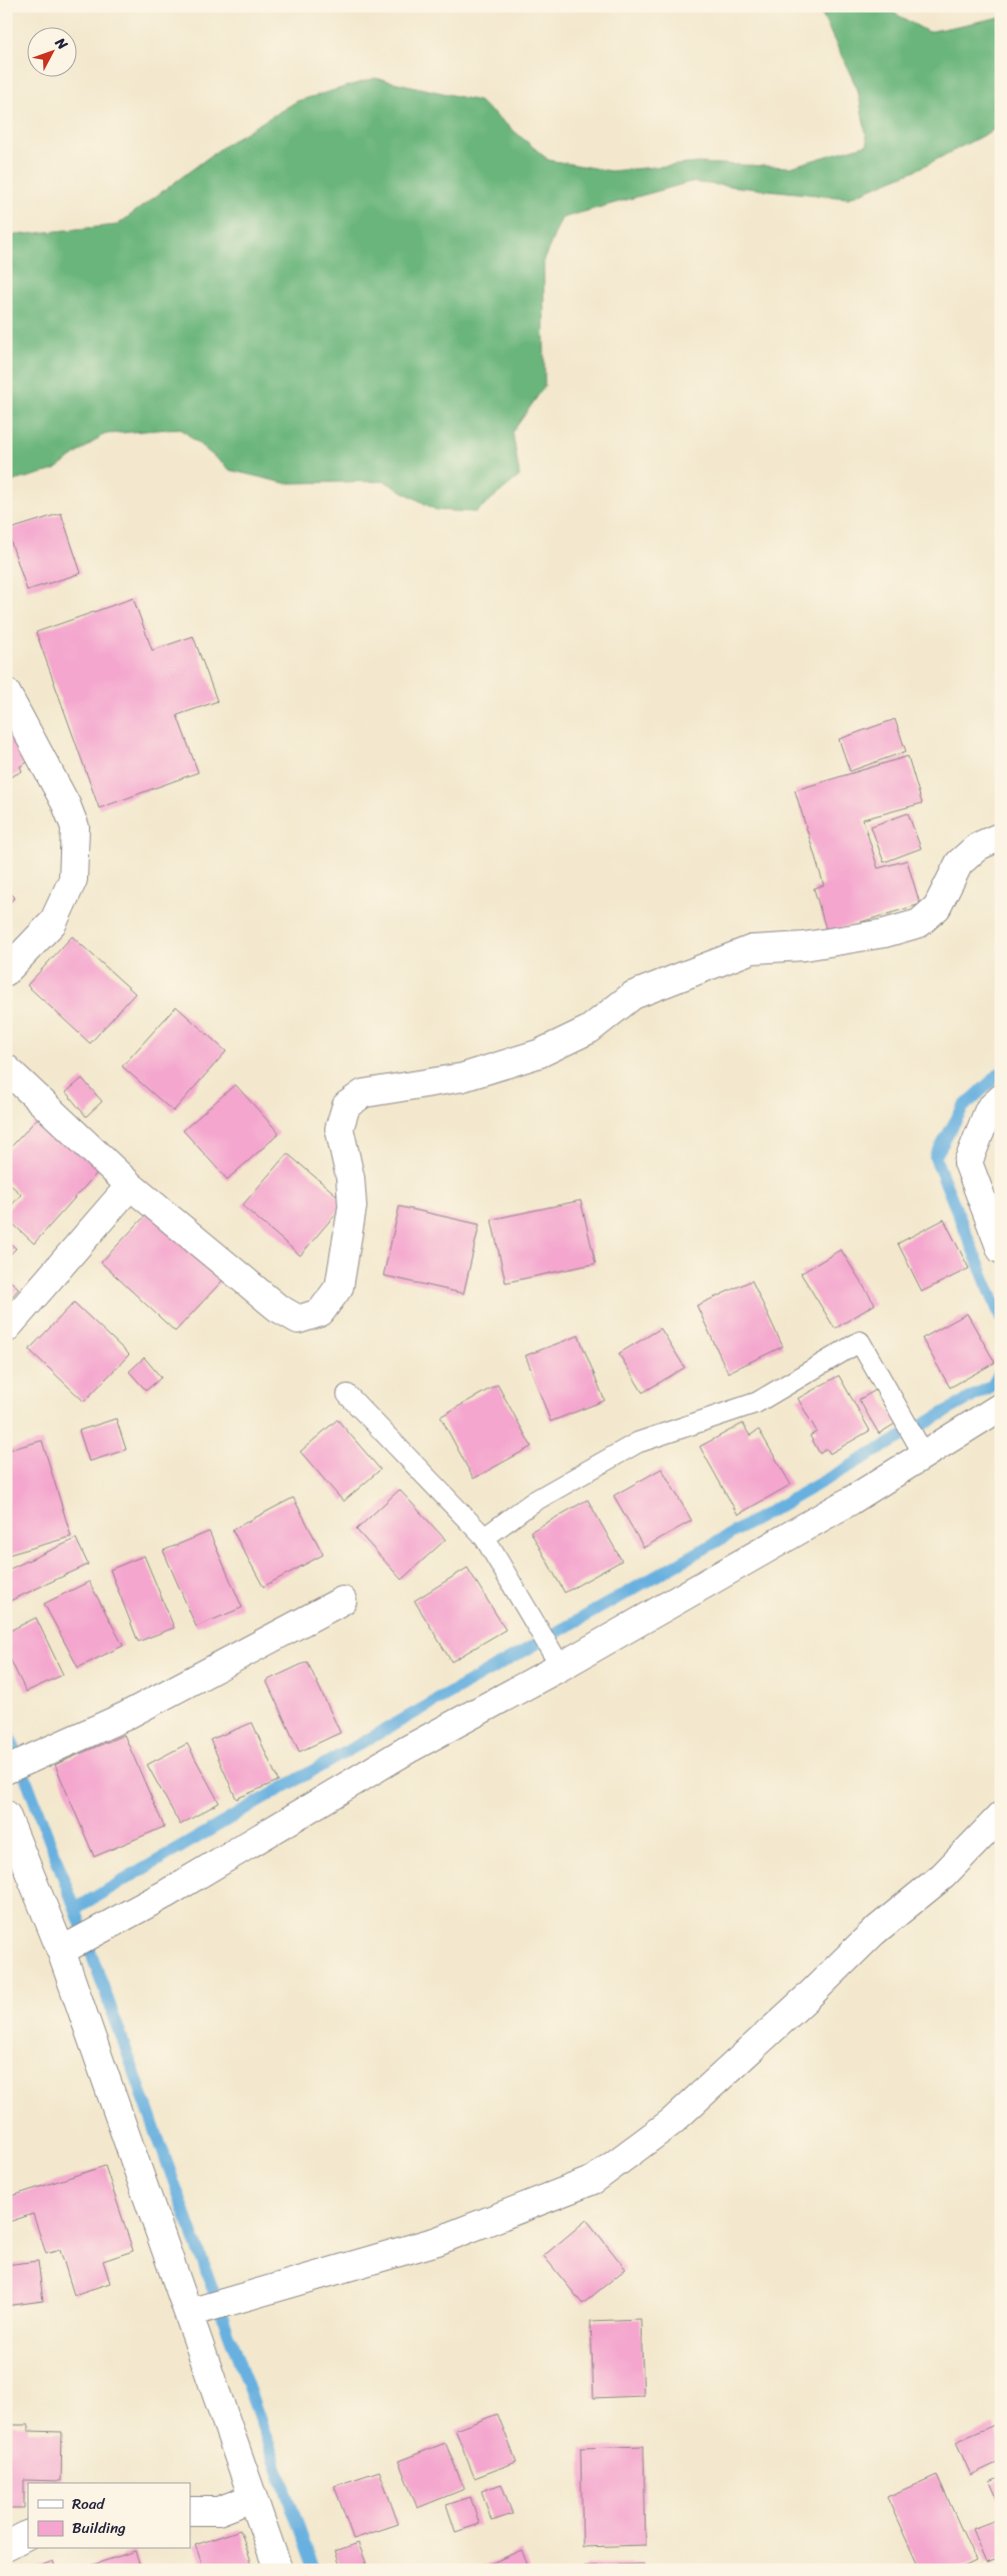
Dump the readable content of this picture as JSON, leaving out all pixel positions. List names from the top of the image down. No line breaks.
{"legend":["Road","Building"],"north":"top right"}
